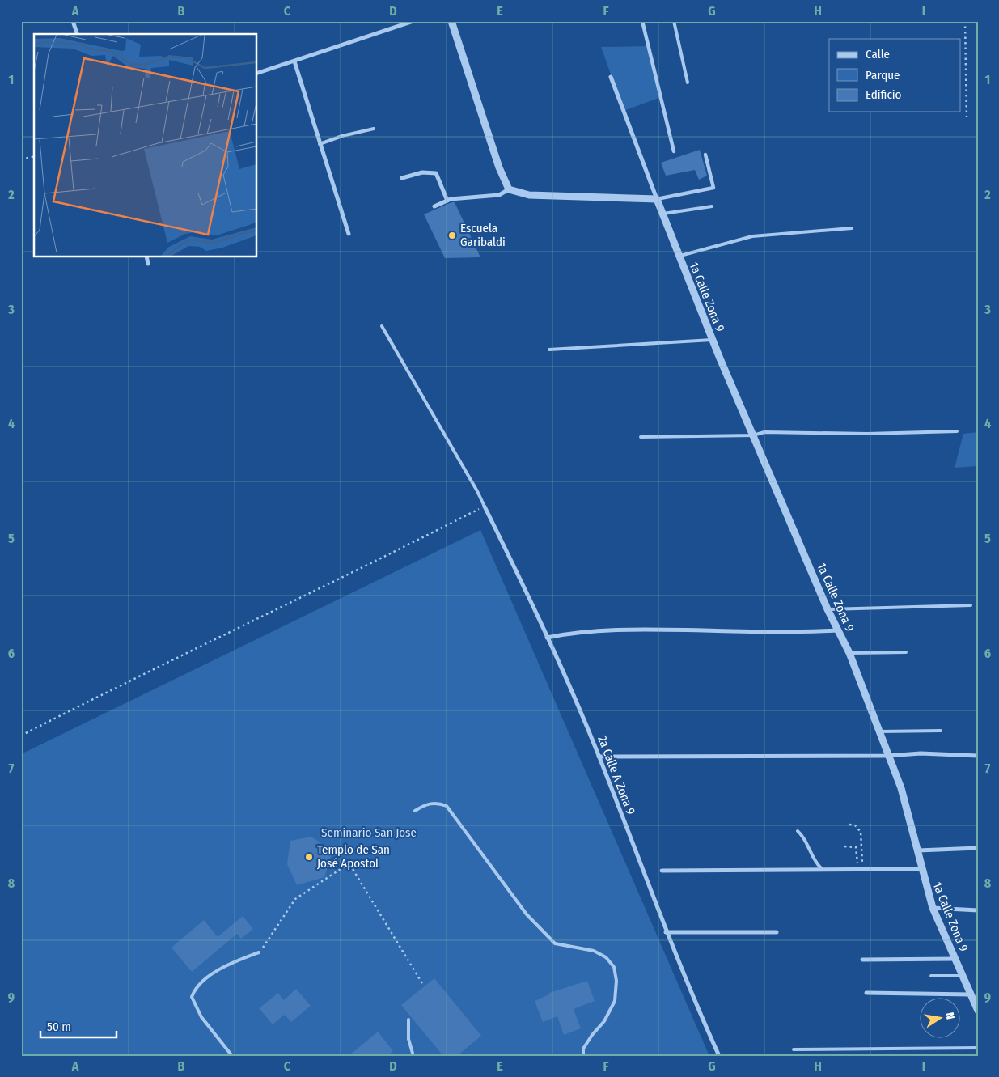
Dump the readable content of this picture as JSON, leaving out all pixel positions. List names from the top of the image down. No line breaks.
{"streets":{"street":["1a Calle Zona 9","2a Calle A Zona 9"]},"parks":["Seminario San Jose"],"places":["Escuela Garibaldi","Templo de San José Apostol"],"legend":["Calle","Parque","Edificio"],"scale_bar":"50 m","north":"right","grid":{"columns":["A","B","C","D","E","F","G","H","I"],"rows":["1","2","3","4","5","6","7","8","9"]}}
